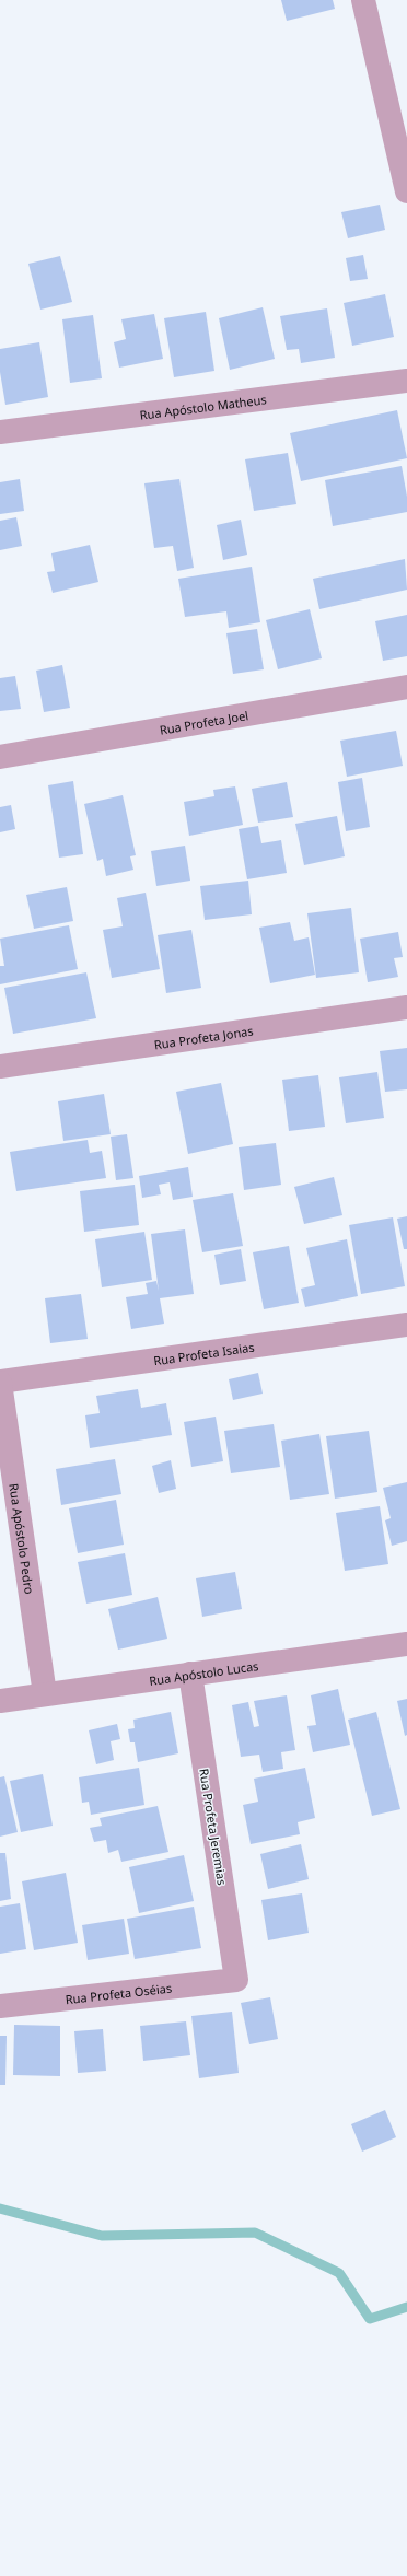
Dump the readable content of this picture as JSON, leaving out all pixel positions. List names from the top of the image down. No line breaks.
{"streets":{"street":["Rua Apóstolo Matheus","Rua Profeta Joel","Rua Profeta Jonas","Rua Profeta Isaias","Rua Apóstolo Pedro","Rua Apóstolo Lucas","Rua Profeta Jeremias","Rua Profeta Oséias"]},"crossings":[["Rua Profeta Isaias","Rua Apóstolo Pedro"],["Rua Apóstolo Pedro","Rua Apóstolo Lucas"],["Rua Apóstolo Lucas","Rua Profeta Jeremias"],["Rua Profeta Jeremias","Rua Profeta Oséias"]]}
